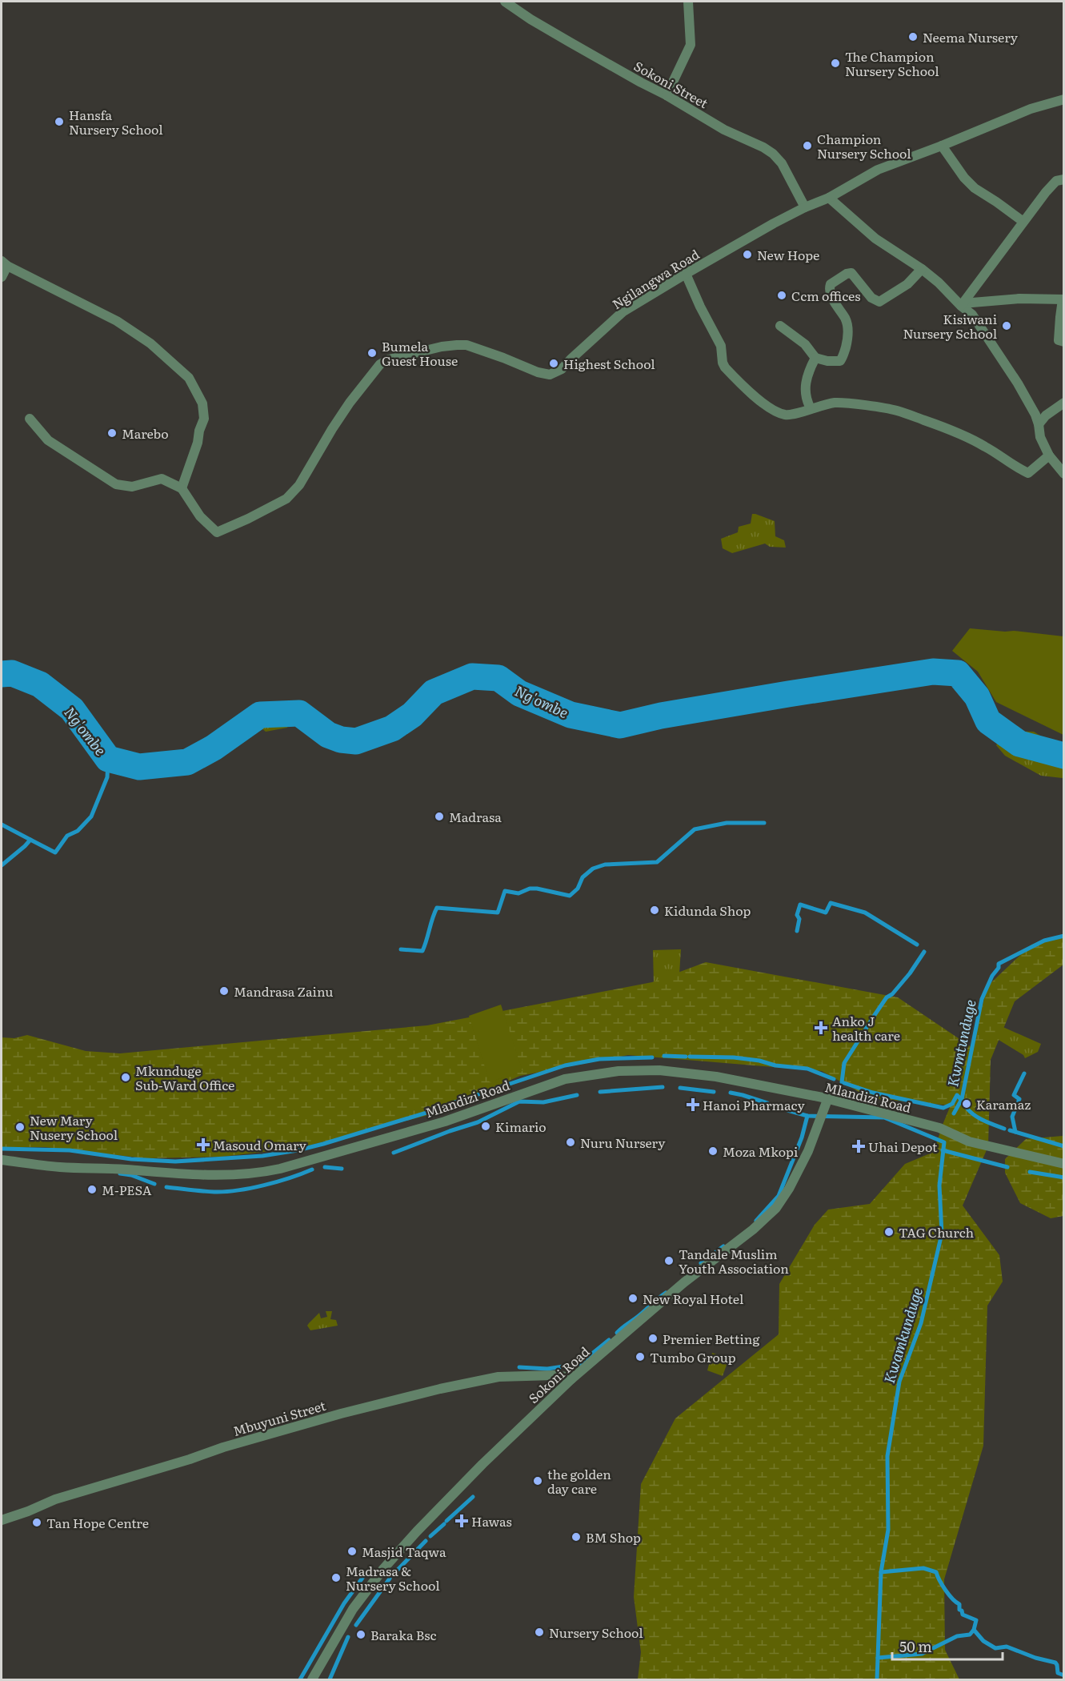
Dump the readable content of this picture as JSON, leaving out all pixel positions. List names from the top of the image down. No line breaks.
{"streets":{"street":["Sokoni Street","Ngilangwa Road","Mlandizi Road","Sokoni Road","Mbuyuni Street"]},"crossings":[["Sokoni Street","Ngilangwa Road"],["Mlandizi Road","Sokoni Road"],["Sokoni Road","Mbuyuni Street"]],"water":["Ng'ombe","Kwmtunduge","Kwamkunduge"],"places":{"other":["Neema Nursery","The Champion Nursery School","Hansfa Nursery School","Champion Nursery School","New Hope","Ccm offices","Kisiwani Nursery School","Bumela Guest House","Highest School","Marebo","Madrasa","Kidunda Shop","Mandrasa Zainu","Mkunduge Sub-Ward Office","Karamaz","Kimario","New Mary Nusery School","Nuru Nursery","Moza Mkopi","M-PESA","TAG Church","Tandale Muslim Youth Association","New Royal Hotel","Premier Betting","Tumbo Group","the golden day care","Tan Hope Centre","BM Shop","Masjid Taqwa","Madrasa & Nursery School","Nursery School","Baraka Bsc"],"health":["Anko J health care","Hanoi Pharmacy","Masoud Omary","Uhai Depot","Hawas"]},"scale_bar":"50 m"}
